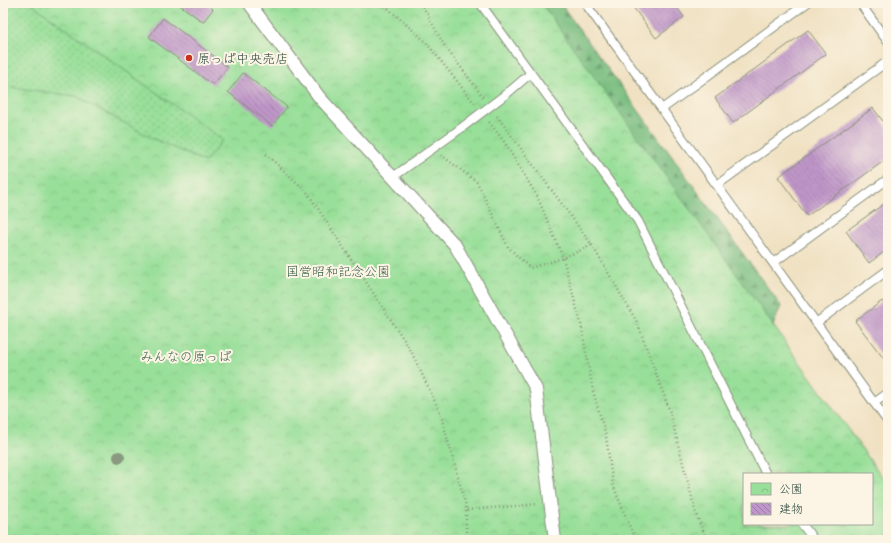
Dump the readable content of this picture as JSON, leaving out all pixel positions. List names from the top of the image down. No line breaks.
{"parks":["国営昭和記念公園","みんなの原っぱ"],"places":["原っぱ中央売店"],"legend":["公園","建物"]}
